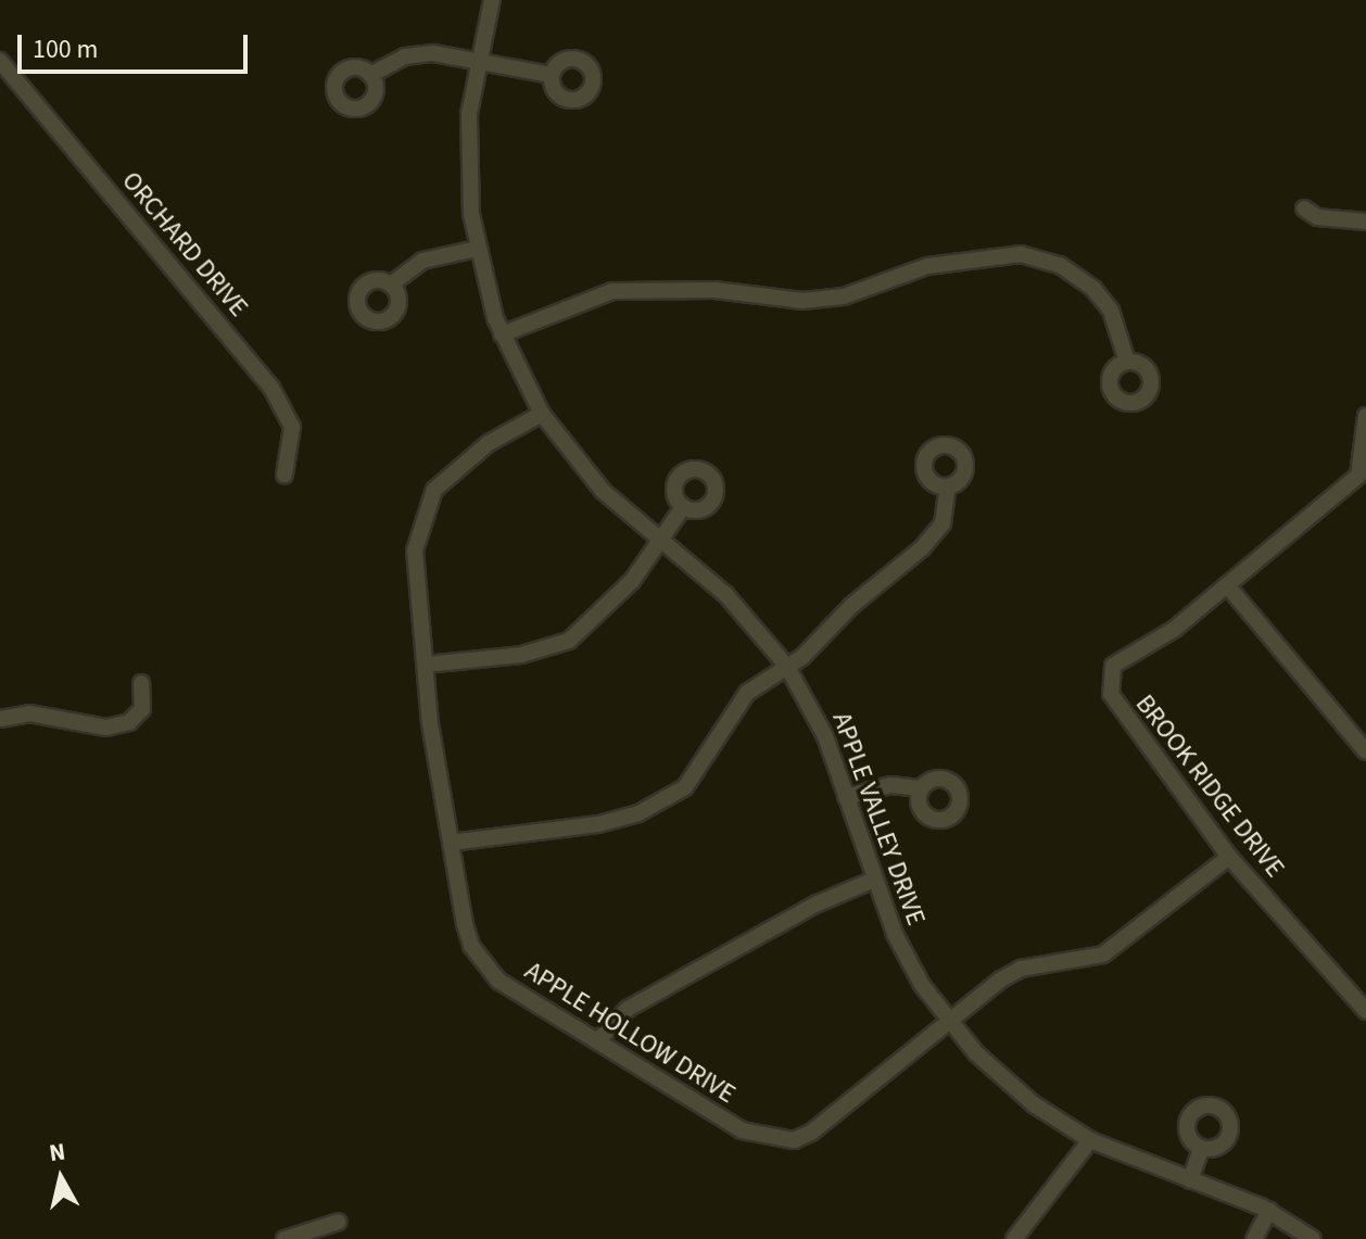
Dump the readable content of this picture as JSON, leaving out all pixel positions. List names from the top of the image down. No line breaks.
{"streets":{"street":["ORCHARD DRIVE","BROOK RIDGE DRIVE","APPLE VALLEY DRIVE","APPLE HOLLOW DRIVE"]},"crossings":[["BROOK RIDGE DRIVE","APPLE HOLLOW DRIVE"],["APPLE VALLEY DRIVE","APPLE HOLLOW DRIVE"]],"scale_bar":"100 m","north":"top"}
